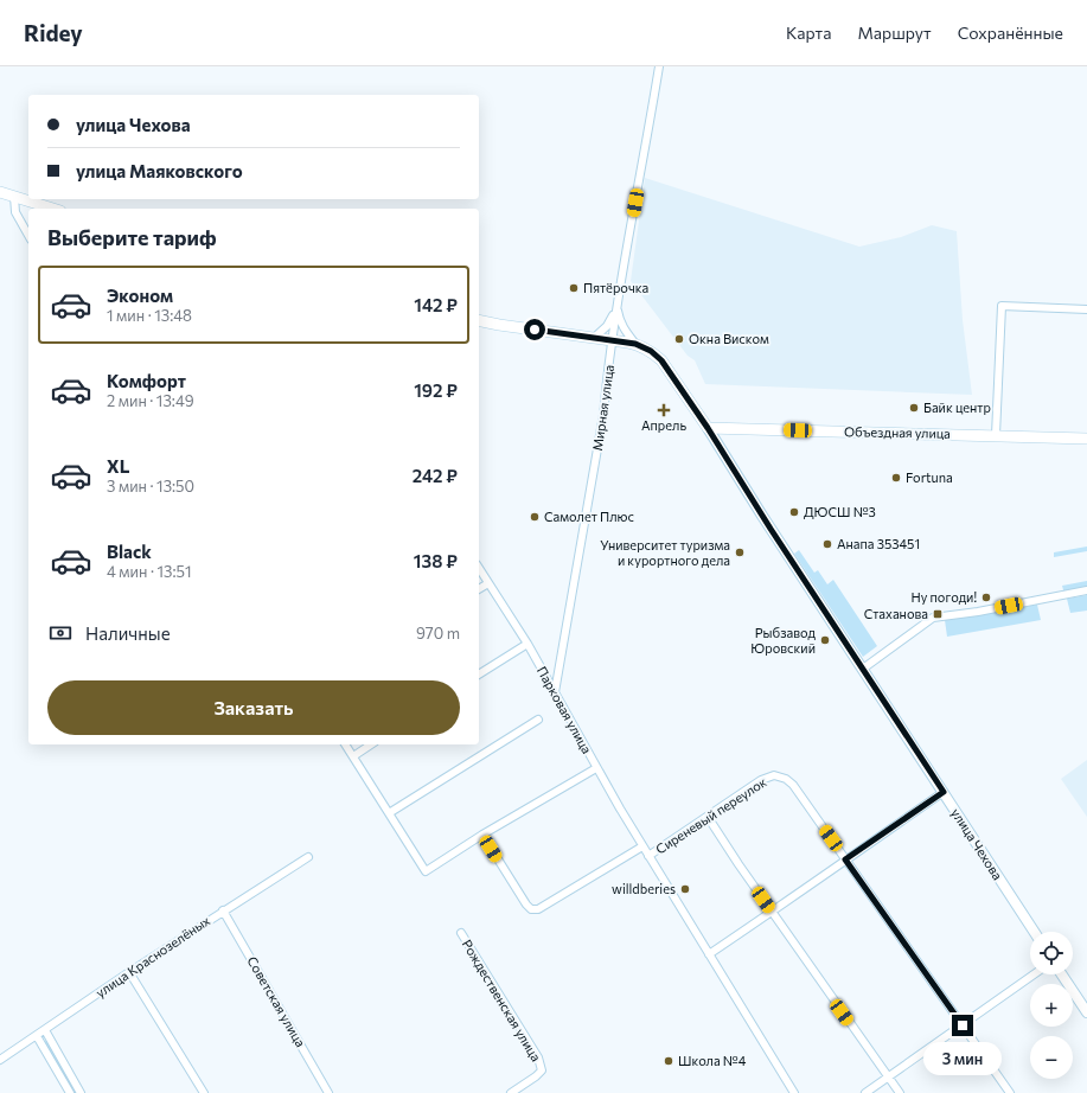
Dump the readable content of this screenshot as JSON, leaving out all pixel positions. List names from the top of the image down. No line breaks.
{"streets":{"main road":["Объездная улица","улица Чехова"],"street":["Мирная улица","Парковая улица","Сиреневый переулок","улица Краснозелёных","Рождественская улица","Советская улица"]},"crossings":[["Мирная улица","Парковая улица"],["Мирная улица","улица Чехова"],["Объездная улица","улица Чехова"],["Парковая улица","Сиреневый переулок"],["улица Краснозелёных","Советская улица"]],"places":{"other":["Пятёрочка","Окна Виском","Байк центр","Fortuna","ДЮСШ №3","Самолет Плюс","Анапа 353451","Университет туризма и курортного дела","Ну погоди!","Рыбзавод Юровский","willdberies","Школа №4"],"health":["Апрель"],"transit":["Стаханова"]},"page":{"header":"Ridey","nav":["Карта","Маршрут","Сохранённые"],"banner":["улица Чехова","улица Маяковского"],"heading":"Выберите тариф","list":[{"name":"Эконом","note":"1 мин · 13:48","value":"142 ₽"},{"name":"Комфорт","note":"2 мин · 13:49","value":"192 ₽"},{"name":"XL","note":"3 мин · 13:50","value":"242 ₽"},{"name":"Black","note":"4 мин · 13:51","value":"138 ₽"}],"pay":["Наличные","970 m"],"buttons":"Заказать","map_buttons":["+","−"],"bubble":"3 мин"}}
